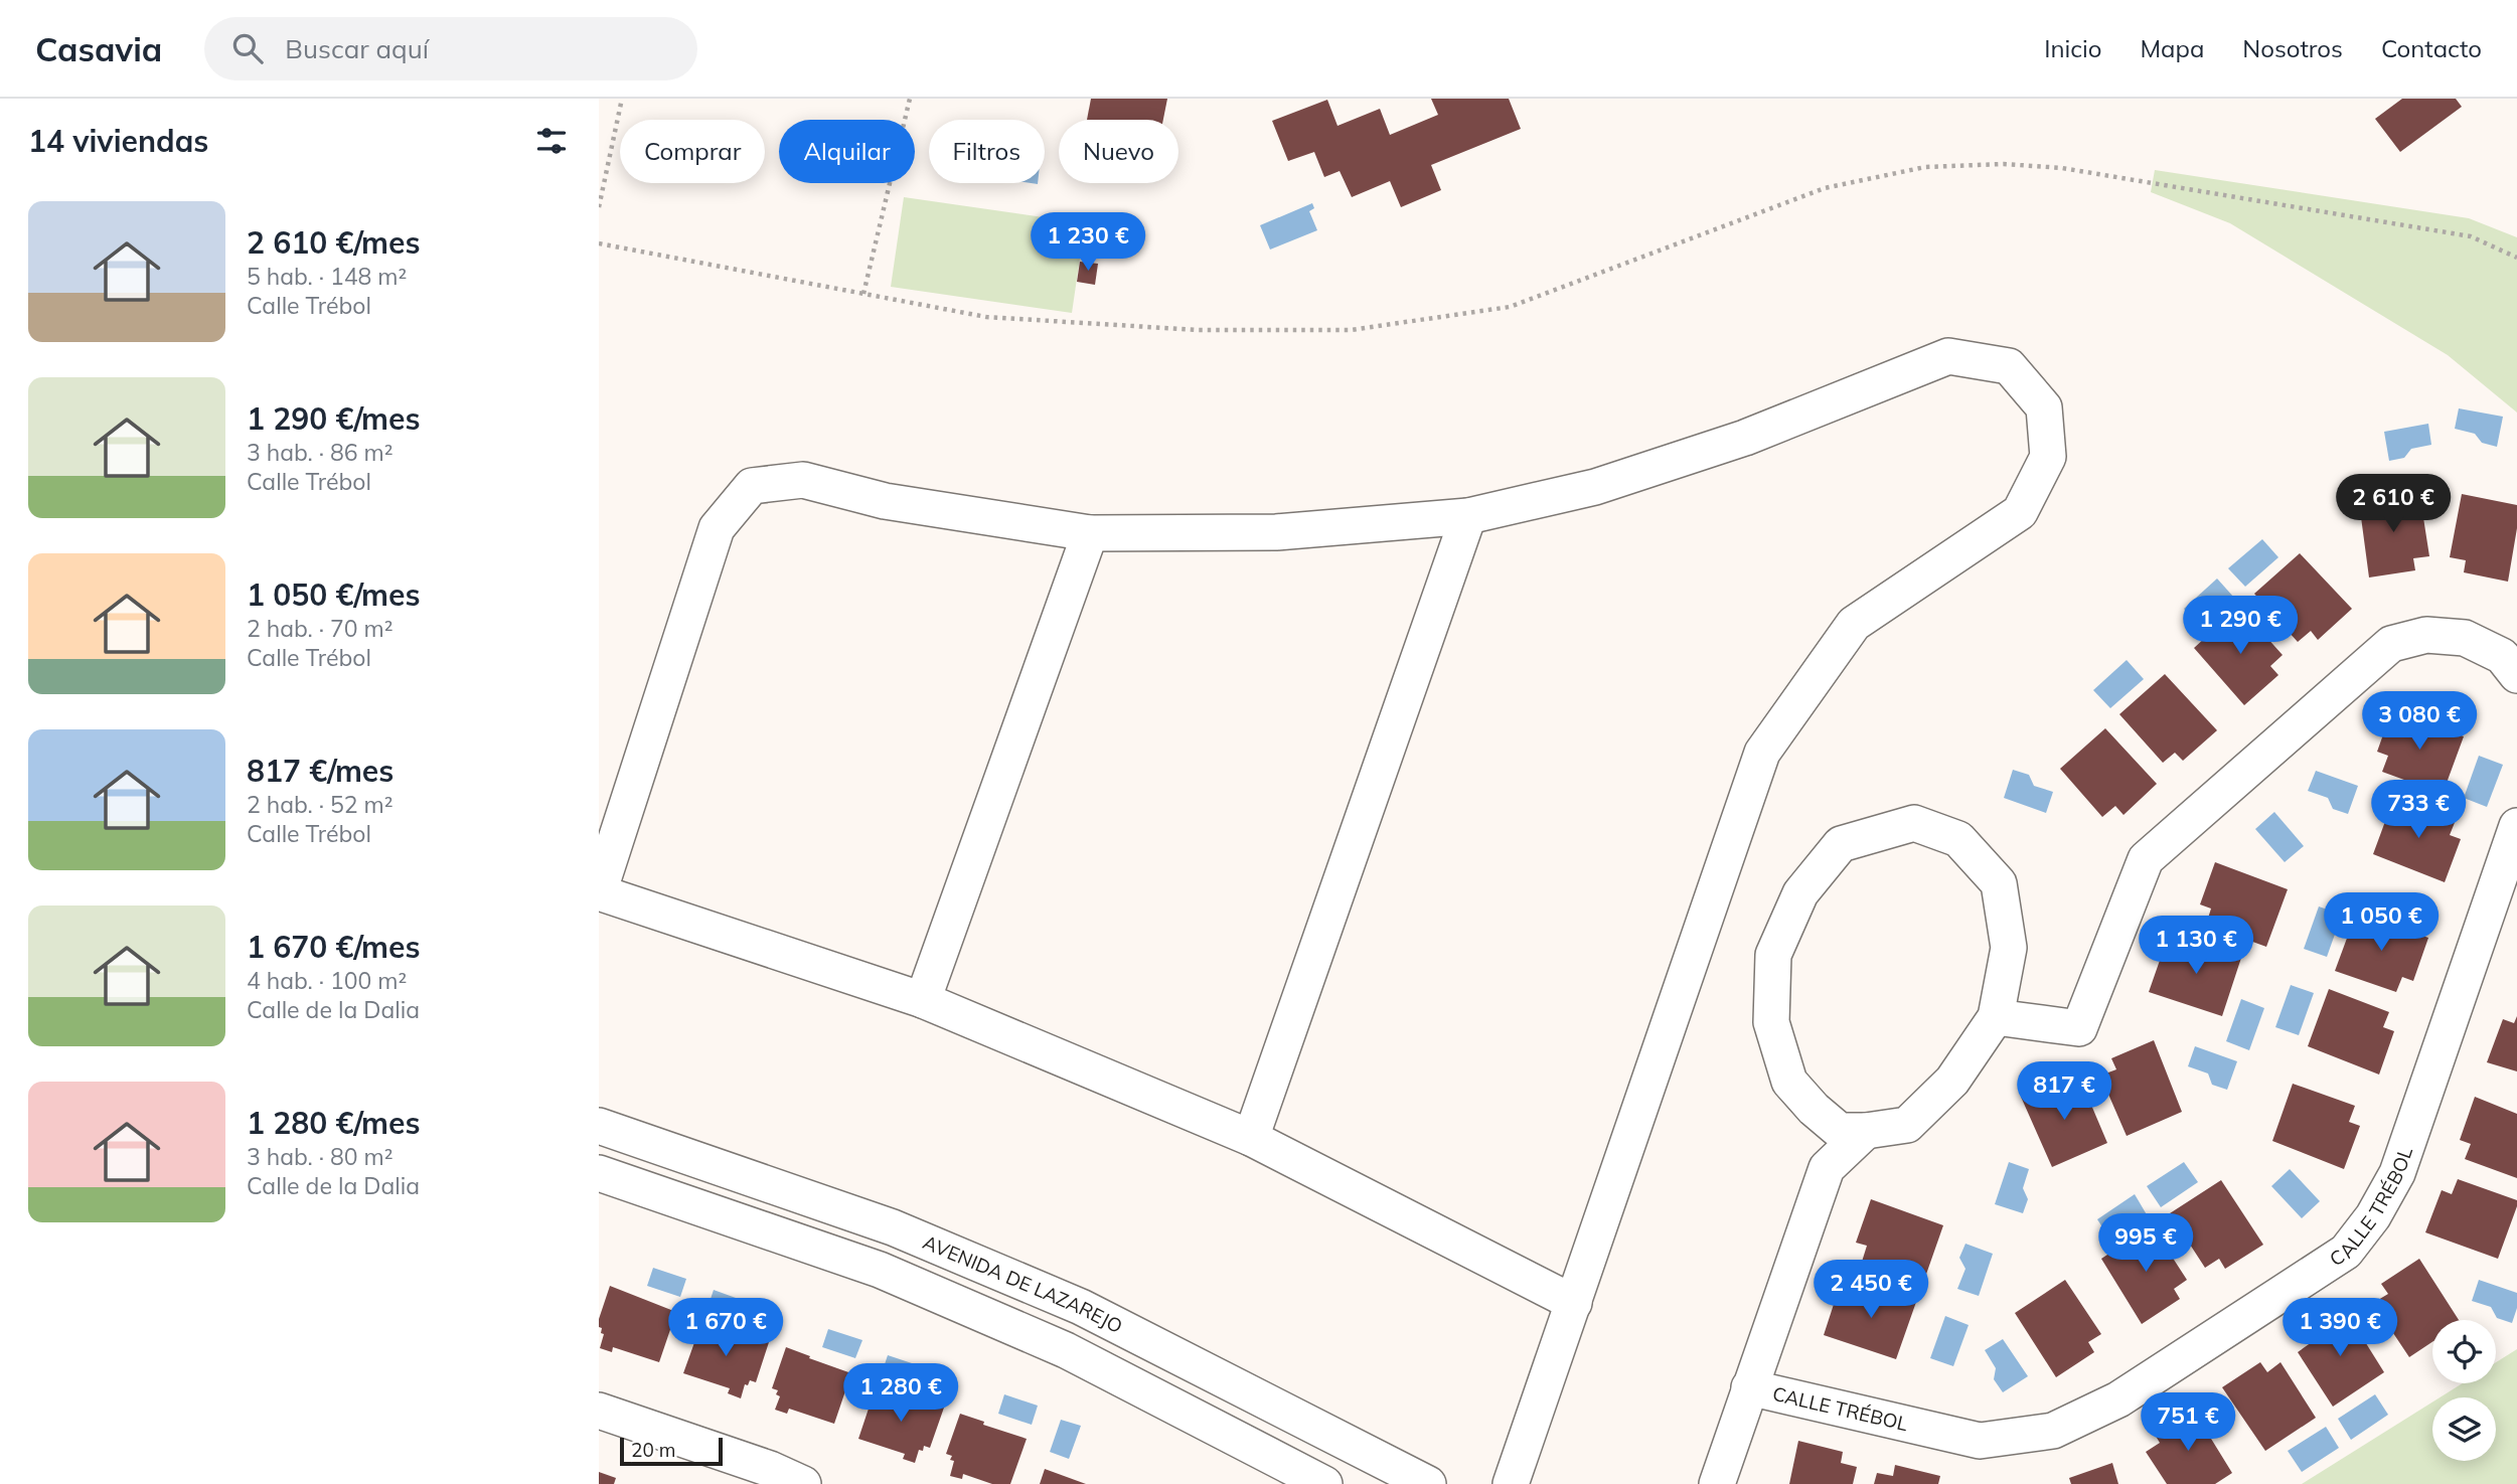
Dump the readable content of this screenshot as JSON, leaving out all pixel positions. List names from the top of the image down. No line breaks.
{"streets":{"street":["CALLE TRÉBOL","AVENIDA DE LAZAREJO"]},"scale_bar":"20 m","page":{"header":"Casavia","search":"Buscar aquí","nav":["Inicio","Mapa","Nosotros","Contacto"],"heading":"14 viviendas","chip":["Comprar","Alquilar","Filtros","Nuevo"],"list":[{"name":"2 610 €/mes","note":"5 hab. · 148 m² · Calle Trébol"},{"name":"1 290 €/mes","note":"3 hab. · 86 m² · Calle Trébol"},{"name":"1 050 €/mes","note":"2 hab. · 70 m² · Calle Trébol"},{"name":"817 €/mes","note":"2 hab. · 52 m² · Calle Trébol"},{"name":"1 670 €/mes","note":"4 hab. · 100 m² · Calle de la Dalia"},{"name":"1 280 €/mes","note":"3 hab. · 80 m² · Calle de la Dalia"}],"price":["1 230 €","2 610 €","1 290 €","3 080 €","733 €","1 050 €","1 130 €","817 €","995 €","2 450 €","1 670 €","1 390 €","1 280 €","751 €"],"scale":"20 m"}}
